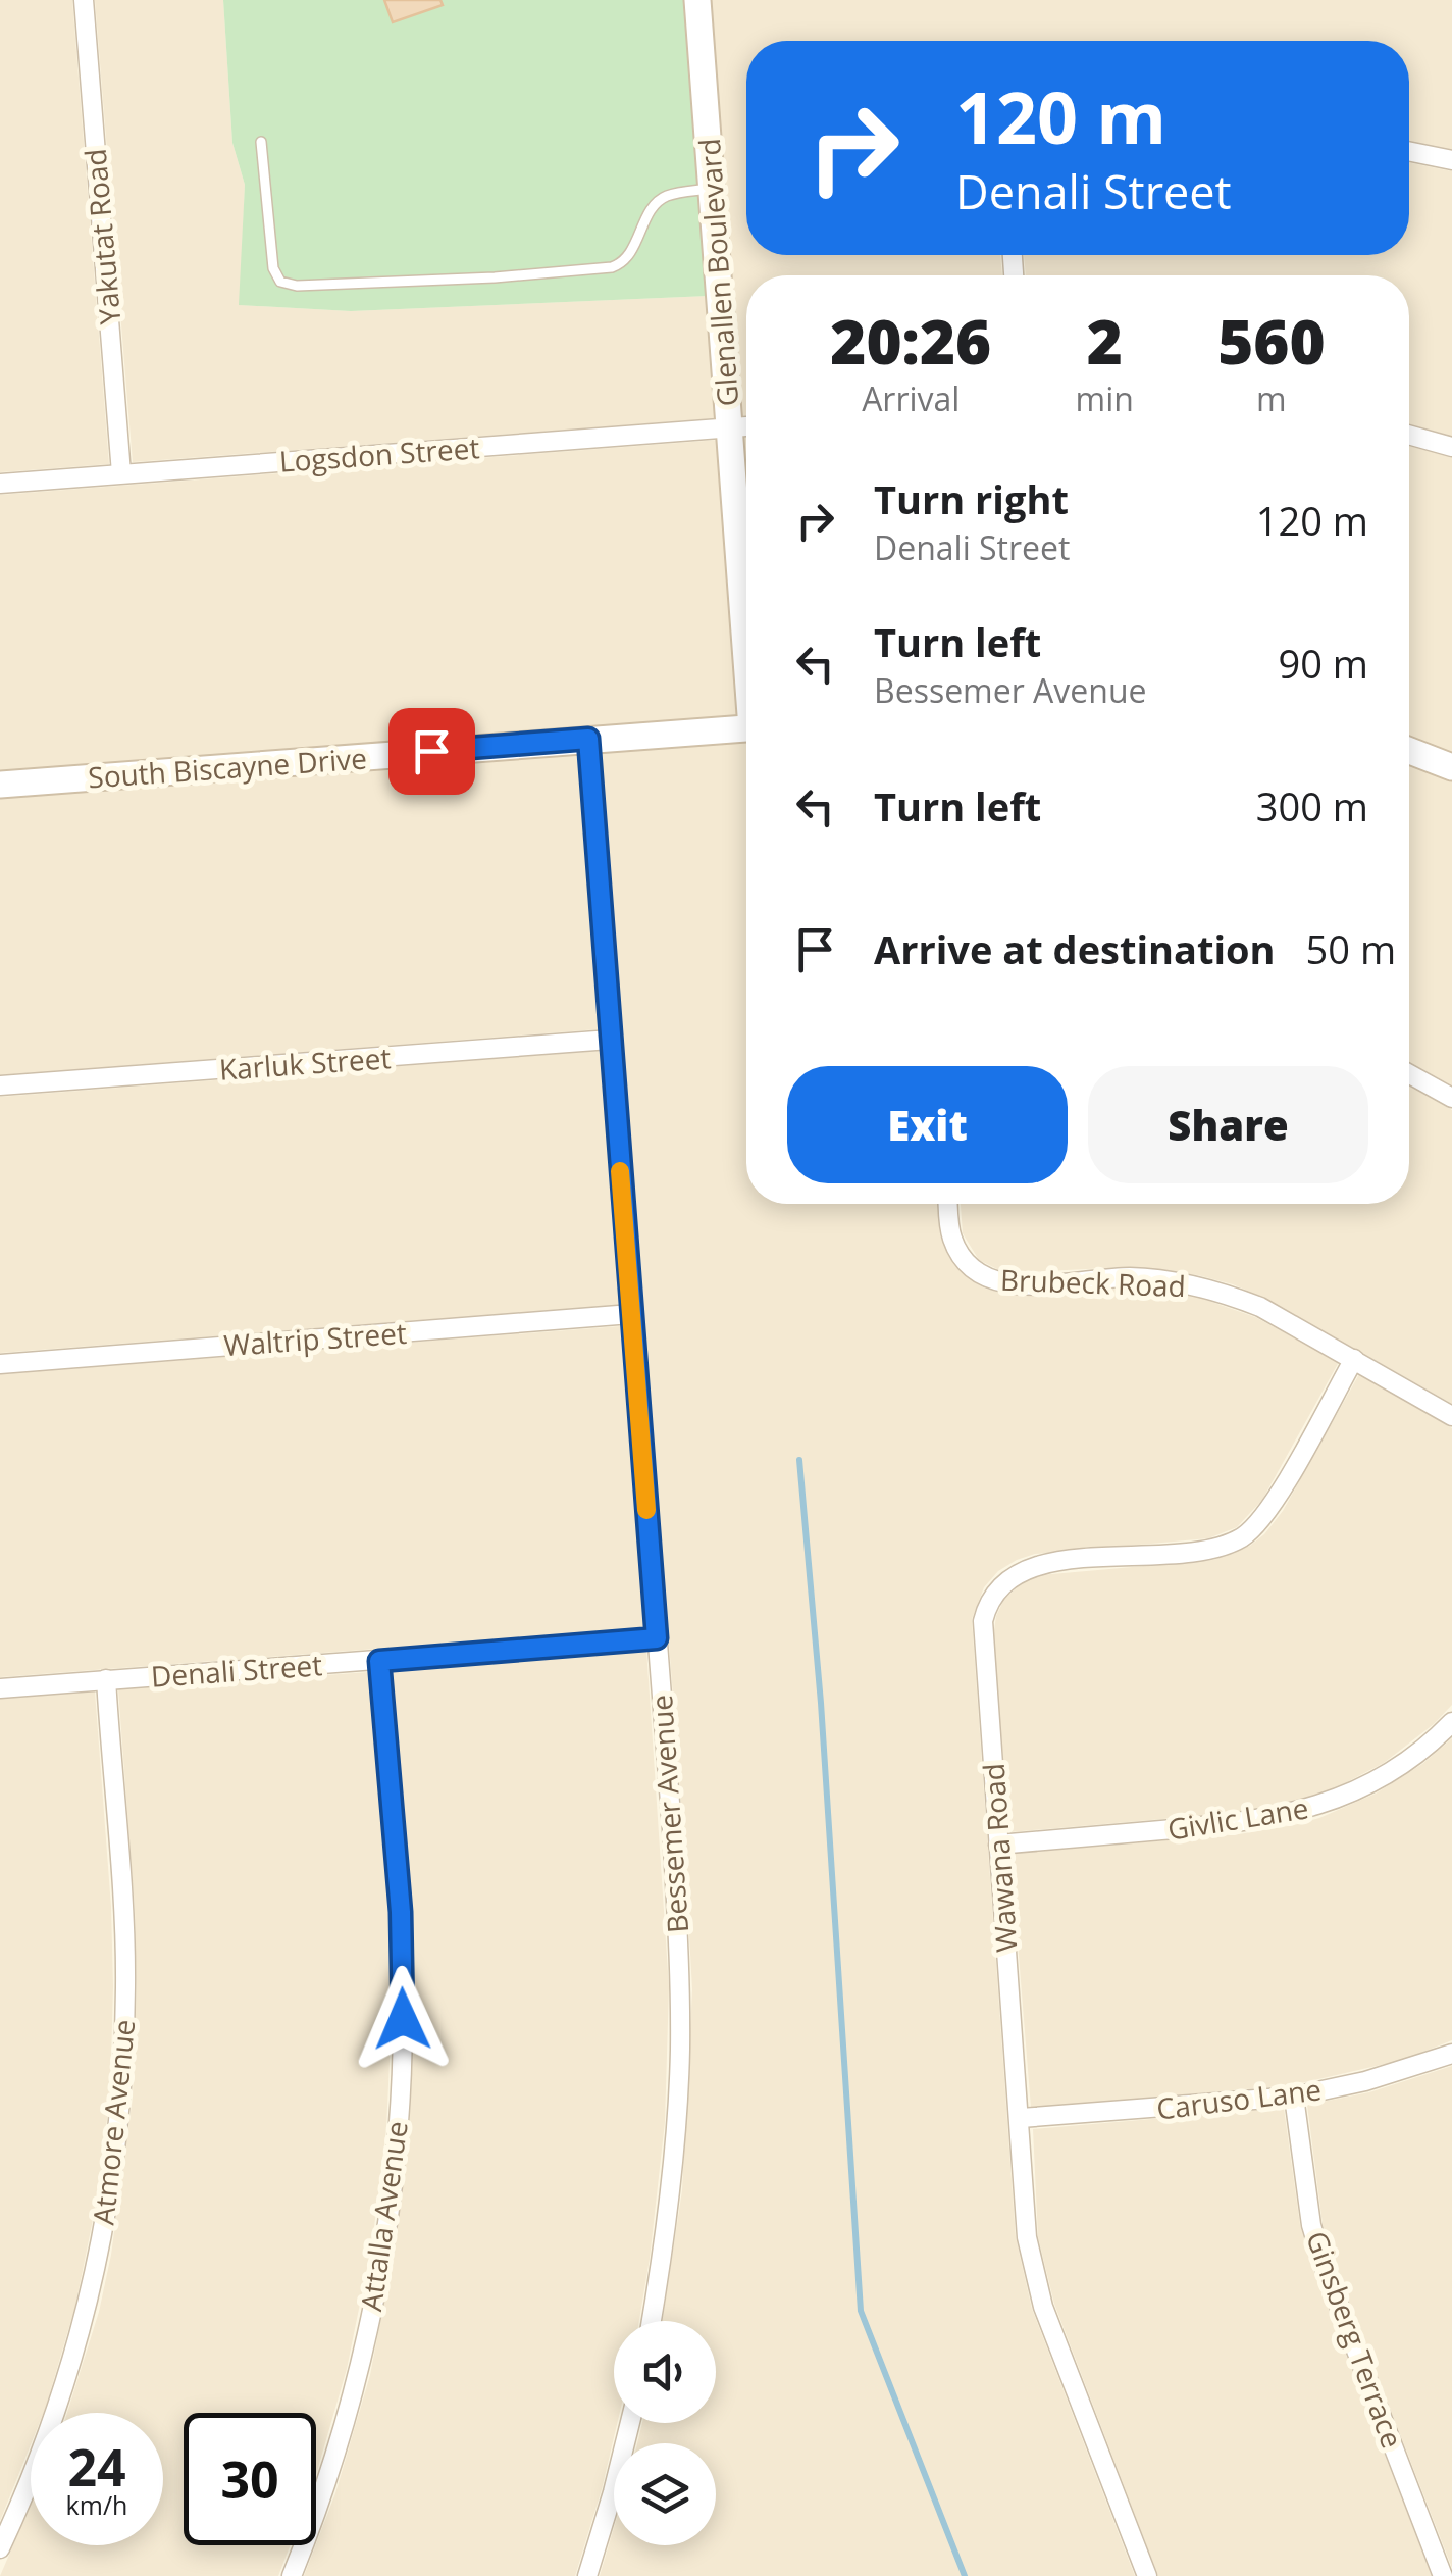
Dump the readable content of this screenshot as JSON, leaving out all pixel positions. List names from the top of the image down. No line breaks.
{"streets":{"street":["Yakutat Road","Glenallen Boulevard","Logsdon Street","South Biscayne Drive","Karluk Street","Brubeck Road","Waltrip Street","Denali Street","Bessemer Avenue","Givlic Lane","Wawana Road","Caruso Lane","Atmore Avenue","Attalla Avenue","Ginsberg Terrace"]},"crossings":[["Yakutat Road","Logsdon Street"],["Glenallen Boulevard","Logsdon Street"],["South Biscayne Drive","Bessemer Avenue"],["Karluk Street","Bessemer Avenue"],["Brubeck Road","Wawana Road"],["Waltrip Street","Bessemer Avenue"],["Denali Street","Bessemer Avenue"],["Denali Street","Atmore Avenue"],["Denali Street","Attalla Avenue"],["Givlic Lane","Wawana Road"],["Wawana Road","Caruso Lane"],["Caruso Lane","Ginsberg Terrace"]],"page":{"turn":["120 m","Denali Street"],"eta":["20:26","Arrival","2","min","560","m"],"list":[{"name":"Turn right","note":"Denali Street","value":"120 m"},{"name":"Turn left","note":"Bessemer Avenue","value":"90 m"},{"name":"Turn left","value":"300 m"},{"name":"Arrive at destination","value":"50 m"}],"buttons":["Exit","Share"],"speed":"24 km/h","limit":"30"}}
